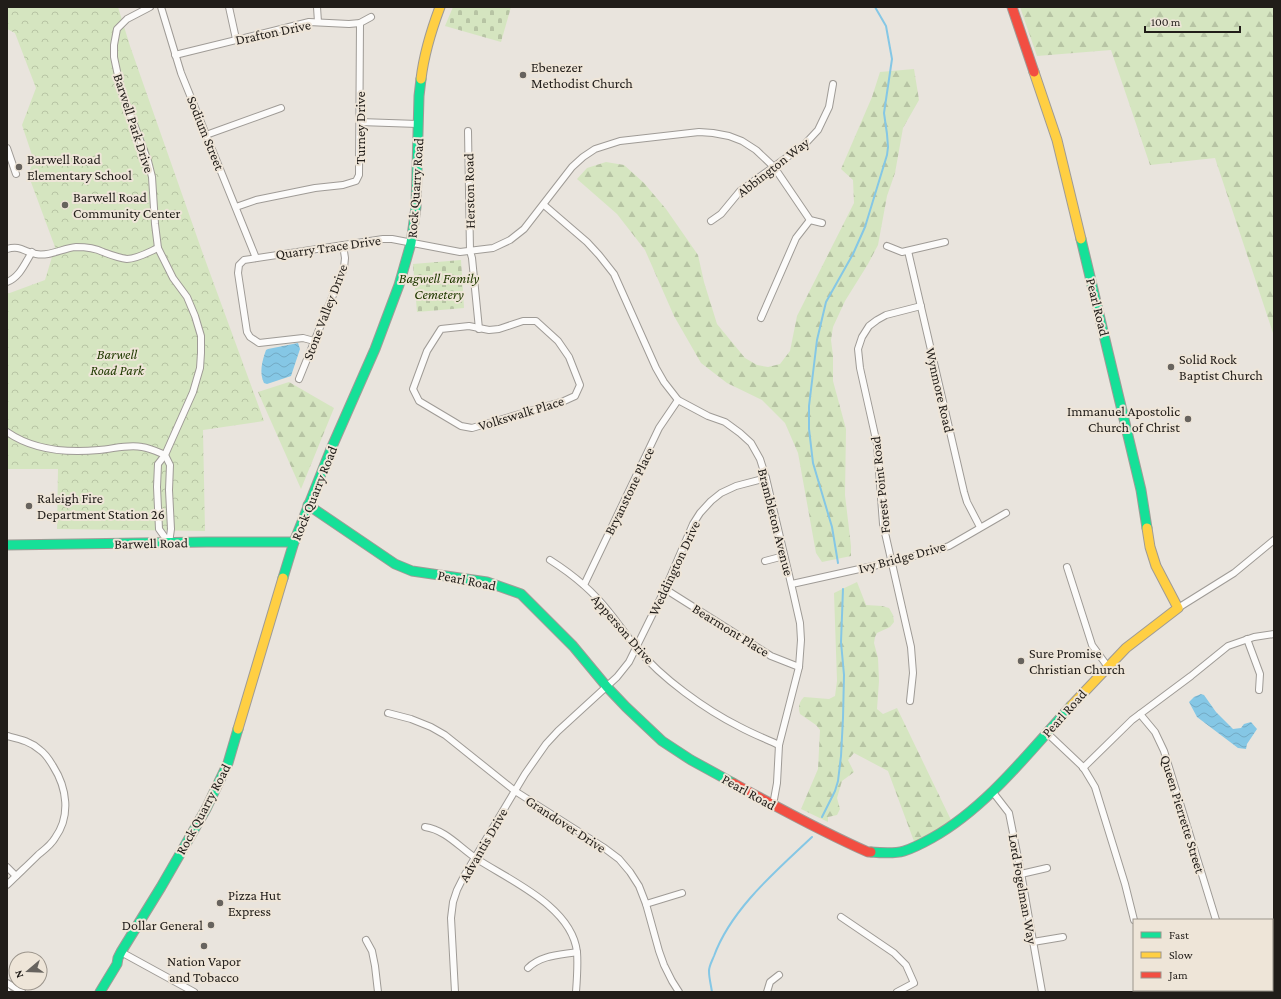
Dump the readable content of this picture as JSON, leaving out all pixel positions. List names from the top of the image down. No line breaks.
{"streets":{"street":["Drafton Drive","Barwell Park Drive","Turney Drive","Sodium Street","Abbington Way","Rock Quarry Road","Herston Road","Quarry Trace Drive","Pearl Road","Stone Valley Drive","Wynmore Road","Volkswalk Place","Forest Point Road","Bryanstone Place","Brambleton Avenue","Barwell Road","Ivy Bridge Drive","Weddington Drive","Apperson Drive","Bearmont Place","Queen Pierrette Street","Grandover Drive","Advantis Drive","Lord Fogelman Way"]},"crossings":[["Drafton Drive","Turney Drive"],["Drafton Drive","Sodium Street"],["Barwell Park Drive","Barwell Road"],["Turney Drive","Sodium Street"],["Sodium Street","Quarry Trace Drive"],["Abbington Way","Quarry Trace Drive"],["Rock Quarry Road","Quarry Trace Drive"],["Rock Quarry Road","Pearl Road"],["Rock Quarry Road","Barwell Road"],["Herston Road","Quarry Trace Drive"],["Herston Road","Volkswalk Place"],["Quarry Trace Drive","Stone Valley Drive"],["Quarry Trace Drive","Brambleton Avenue"],["Pearl Road","Brambleton Avenue"],["Pearl Road","Weddington Drive"],["Pearl Road","Advantis Drive"],["Pearl Road","Lord Fogelman Way"],["Wynmore Road","Forest Point Road"],["Wynmore Road","Ivy Bridge Drive"],["Forest Point Road","Ivy Bridge Drive"],["Bryanstone Place","Brambleton Avenue"],["Bryanstone Place","Apperson Drive"],["Brambleton Avenue","Ivy Bridge Drive"],["Brambleton Avenue","Weddington Drive"],["Brambleton Avenue","Apperson Drive"],["Brambleton Avenue","Bearmont Place"],["Weddington Drive","Apperson Drive"],["Weddington Drive","Bearmont Place"],["Weddington Drive","Advantis Drive"],["Grandover Drive","Advantis Drive"]],"parks":["Bagwell Family Cemetery","Barwell Road Park"],"places":["Ebenezer Methodist Church","Barwell Road Elementary School","Barwell Road Community Center","Solid Rock Baptist Church","Immanuel Apostolic Church of Christ","Raleigh Fire Department Station 26","Sure Promise Christian Church","Pizza Hut Express","Dollar General","Nation Vapor and Tobacco"],"legend":["Fast","Slow","Jam"],"scale_bar":"100 m","north":"left"}
